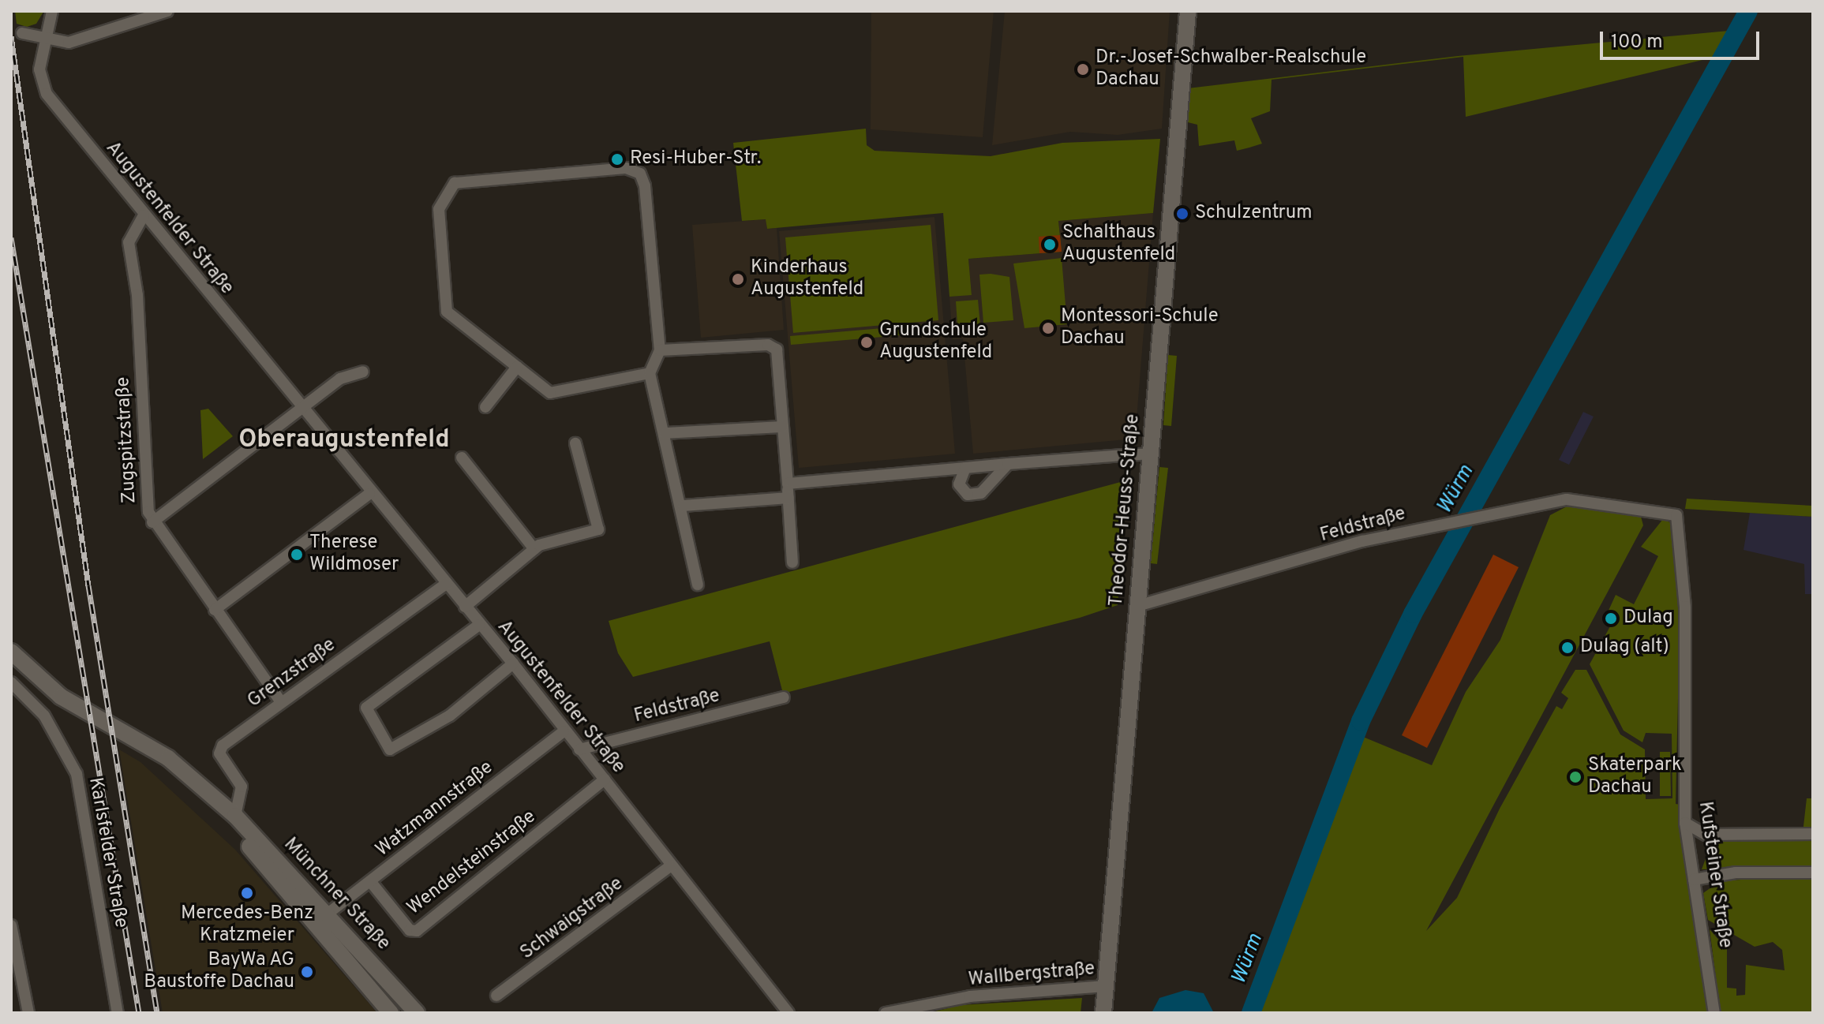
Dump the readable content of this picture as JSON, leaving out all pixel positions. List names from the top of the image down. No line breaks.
{"streets":{"street":["Augustenfelder Straße","Zugspitzstraße","Theodor-Heuss-Straße","Feldstraße","Grenzstraße","Watzmannstraße","Karlsfelder Straße","Wendelsteinstraße","Kufsteiner Straße","Münchner Straße","Schwaigstraße","Wallbergstraße"]},"crossings":[["Augustenfelder Straße","Zugspitzstraße"],["Augustenfelder Straße","Feldstraße"],["Augustenfelder Straße","Grenzstraße"],["Augustenfelder Straße","Watzmannstraße"],["Augustenfelder Straße","Wendelsteinstraße"],["Augustenfelder Straße","Schwaigstraße"],["Zugspitzstraße","Grenzstraße"],["Theodor-Heuss-Straße","Feldstraße"],["Theodor-Heuss-Straße","Wallbergstraße"],["Feldstraße","Kufsteiner Straße"],["Grenzstraße","Münchner Straße"],["Watzmannstraße","Wendelsteinstraße"],["Watzmannstraße","Münchner Straße"]],"districts":["Oberaugustenfeld"],"water":["Würm"],"places":["Dr.-Josef-Schwalber-Realschule Dachau","Resi-Huber-Str.","Schulzentrum","Schalthaus Augustenfeld","Kinderhaus Augustenfeld","Montessori-Schule Dachau","Grundschule Augustenfeld","Therese Wildmoser","Dulag","Dulag (alt)","Skaterpark Dachau","Mercedes-Benz Kratzmeier","BayWa AG Baustoffe Dachau"],"scale_bar":"100 m"}
